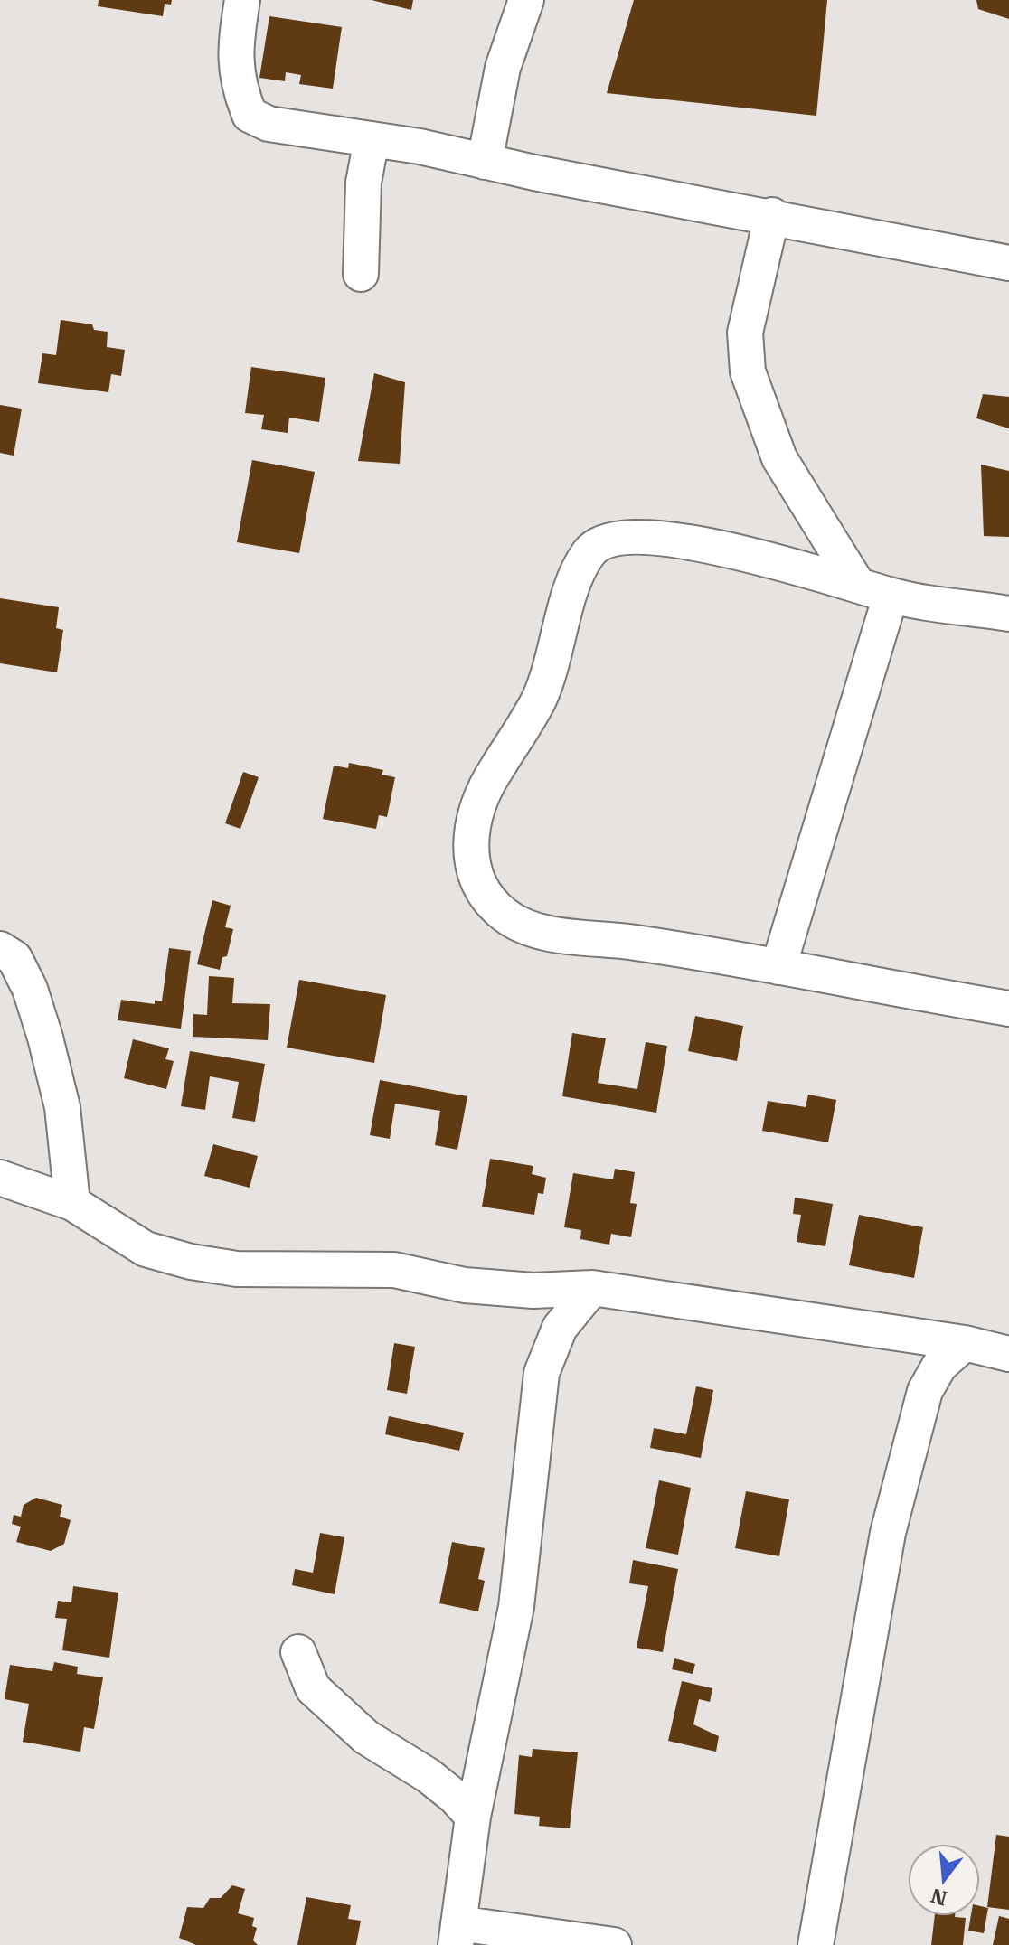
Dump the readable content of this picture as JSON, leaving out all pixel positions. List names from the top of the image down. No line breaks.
{"north":"bottom"}
